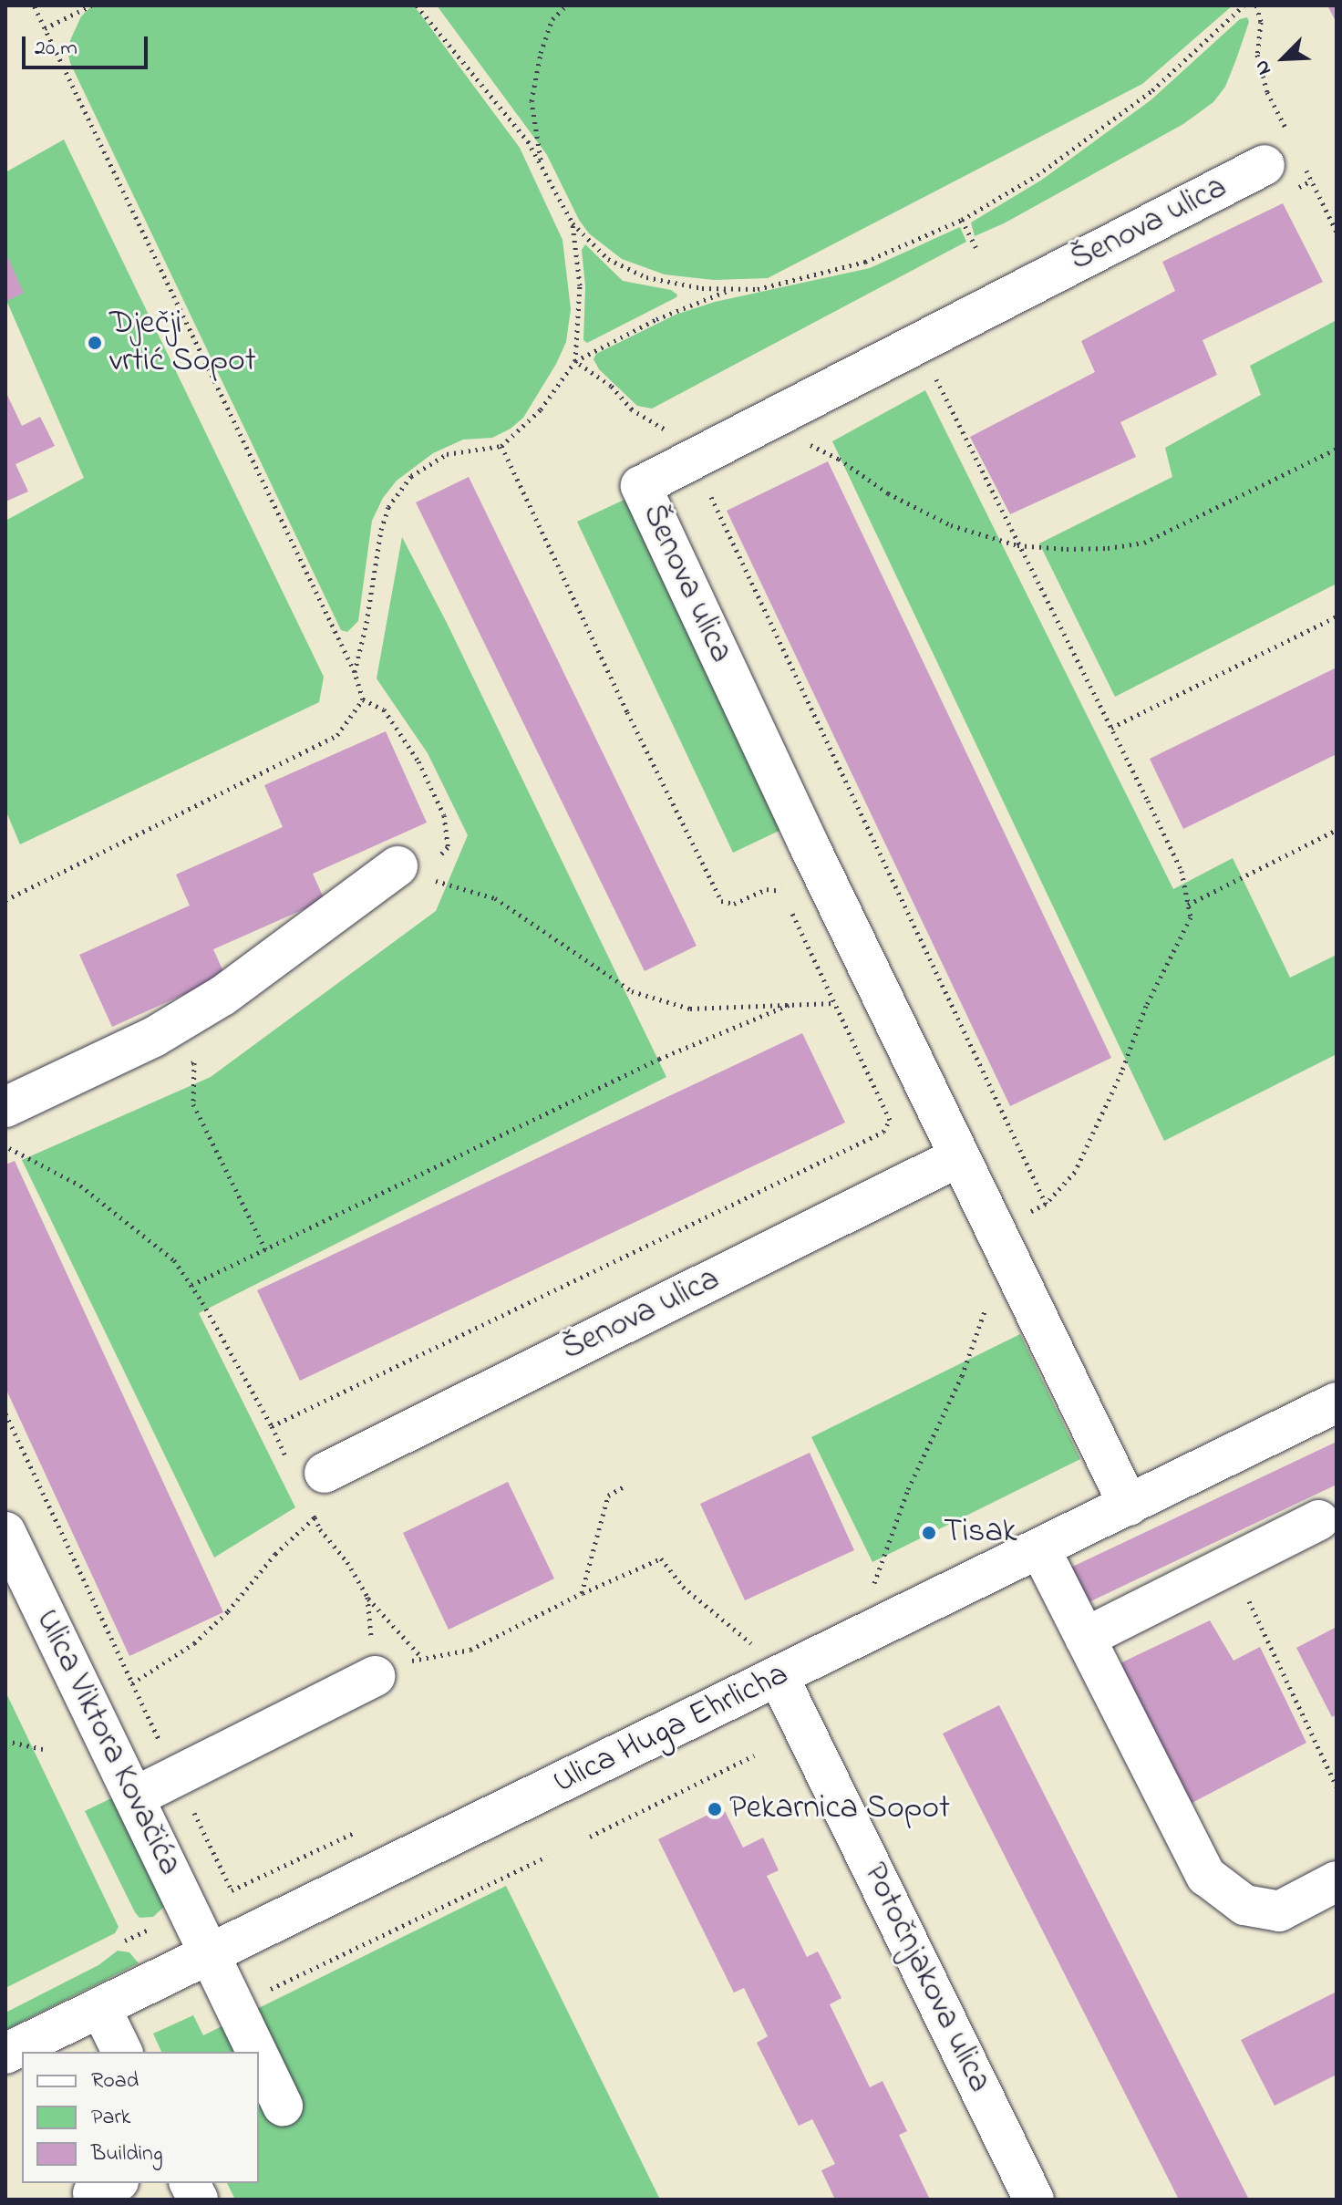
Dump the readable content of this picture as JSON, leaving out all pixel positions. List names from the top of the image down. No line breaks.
{"streets":{"street":["Šenova ulica","Ulica Huga Ehrlicha","Ulica Viktora Kovačića","Potočnjakova ulica"]},"crossings":[["Šenova ulica","Ulica Huga Ehrlicha"],["Ulica Huga Ehrlicha","Ulica Viktora Kovačića"],["Ulica Huga Ehrlicha","Potočnjakova ulica"]],"places":["Dječji vrtić Sopot","Tisak","Pekarnica Sopot"],"legend":["Road","Park","Building"],"scale_bar":"20 m","north":"bottom left"}
